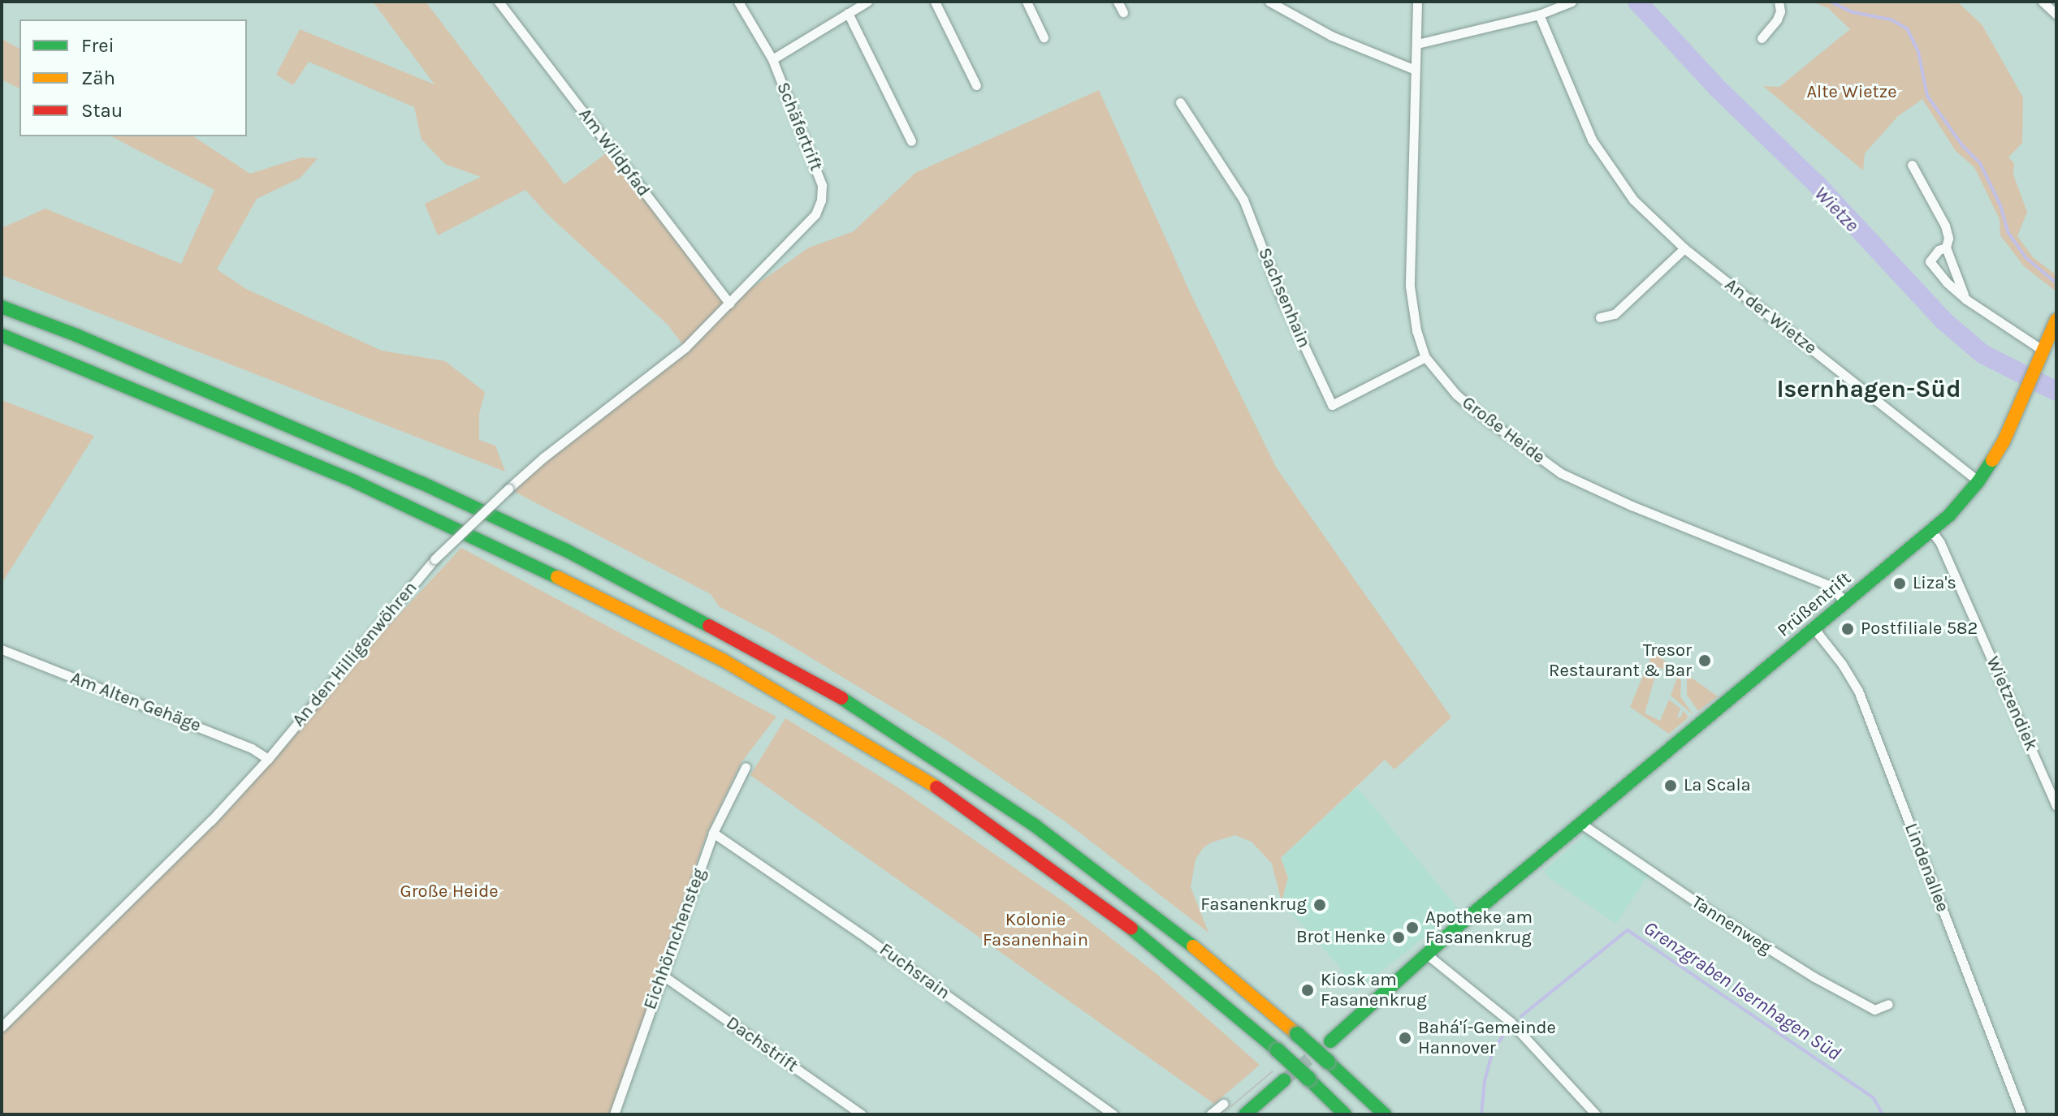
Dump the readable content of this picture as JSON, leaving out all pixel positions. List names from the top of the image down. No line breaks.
{"streets":{"main road":["Prüßentrift"],"street":["Schäfertrift","Am Wildpfad","Sachsenhain","An der Wietze","Große Heide","An den Hilligenwöhren","Am Alten Gehäge","Wietzendiek","Lindenallee","Tannenweg","Eichhörnchensteg","Fuchsrain","Dachstrift"]},"crossings":[["Schäfertrift","Am Wildpfad"],["Schäfertrift","An den Hilligenwöhren"],["Am Wildpfad","An den Hilligenwöhren"],["Sachsenhain","Große Heide"],["An der Wietze","Prüßentrift"],["Große Heide","Prüßentrift"],["Prüßentrift","Wietzendiek"],["Prüßentrift","Lindenallee"],["Prüßentrift","Tannenweg"],["An den Hilligenwöhren","Am Alten Gehäge"],["Eichhörnchensteg","Fuchsrain"],["Eichhörnchensteg","Dachstrift"]],"districts":["Isernhagen-Süd"],"water":["Wietze","Grenzgraben Isernhagen Süd"],"parks":["Alte Wietze","Große Heide","Kolonie Fasanenhain"],"places":["Liza's","Postfiliale 582","Tresor Restaurant & Bar","La Scala","Fasanenkrug","Apotheke am Fasanenkrug","Brot Henke","Kiosk am Fasanenkrug","Bahá'í-Gemeinde Hannover"],"legend":["Frei","Zäh","Stau"]}
